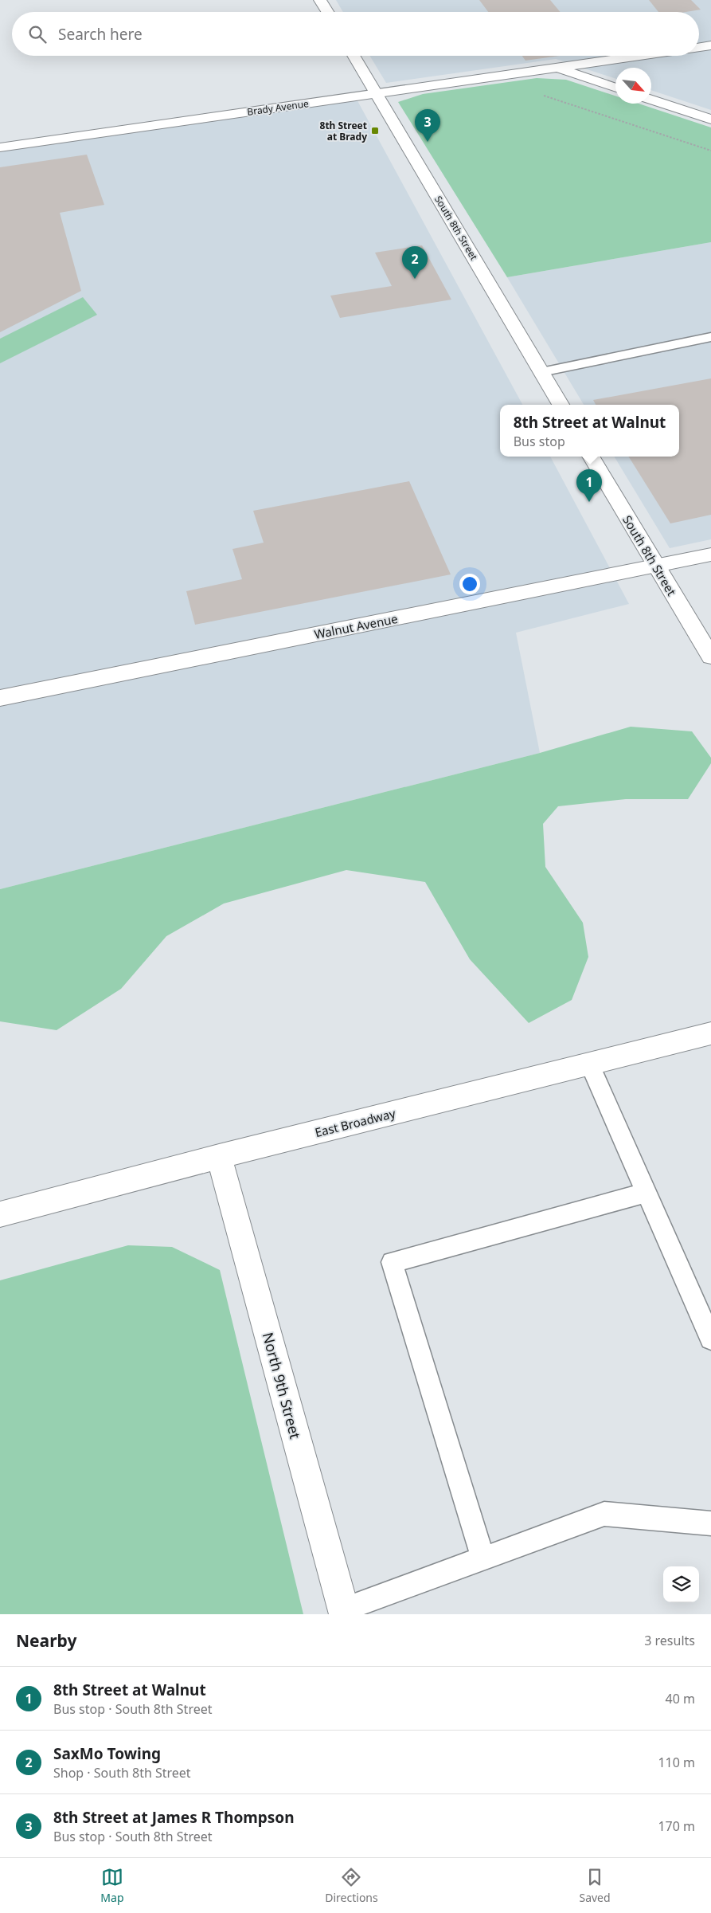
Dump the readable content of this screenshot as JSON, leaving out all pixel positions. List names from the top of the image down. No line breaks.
{"streets":{"street":["Brady Avenue","South 8th Street","Walnut Avenue","East Broadway","North 9th Street"]},"crossings":[["Brady Avenue","South 8th Street"],["South 8th Street","Walnut Avenue"],["East Broadway","North 9th Street"]],"places":{"transit":["8th Street at Brady"]},"north":"bottom right","page":{"search":"Search here","pins":["3","2","1"],"popup":["8th Street at Walnut","Bus stop"],"heading":["Nearby","3 results"],"list":[{"mark":"1","name":"8th Street at Walnut","note":"Bus stop · South 8th Street","value":"40 m"},{"mark":"2","name":"SaxMo Towing","note":"Shop · South 8th Street","value":"110 m"},{"mark":"3","name":"8th Street at James R Thompson","note":"Bus stop · South 8th Street","value":"170 m"}],"nav":["Map","Directions","Saved"]}}
